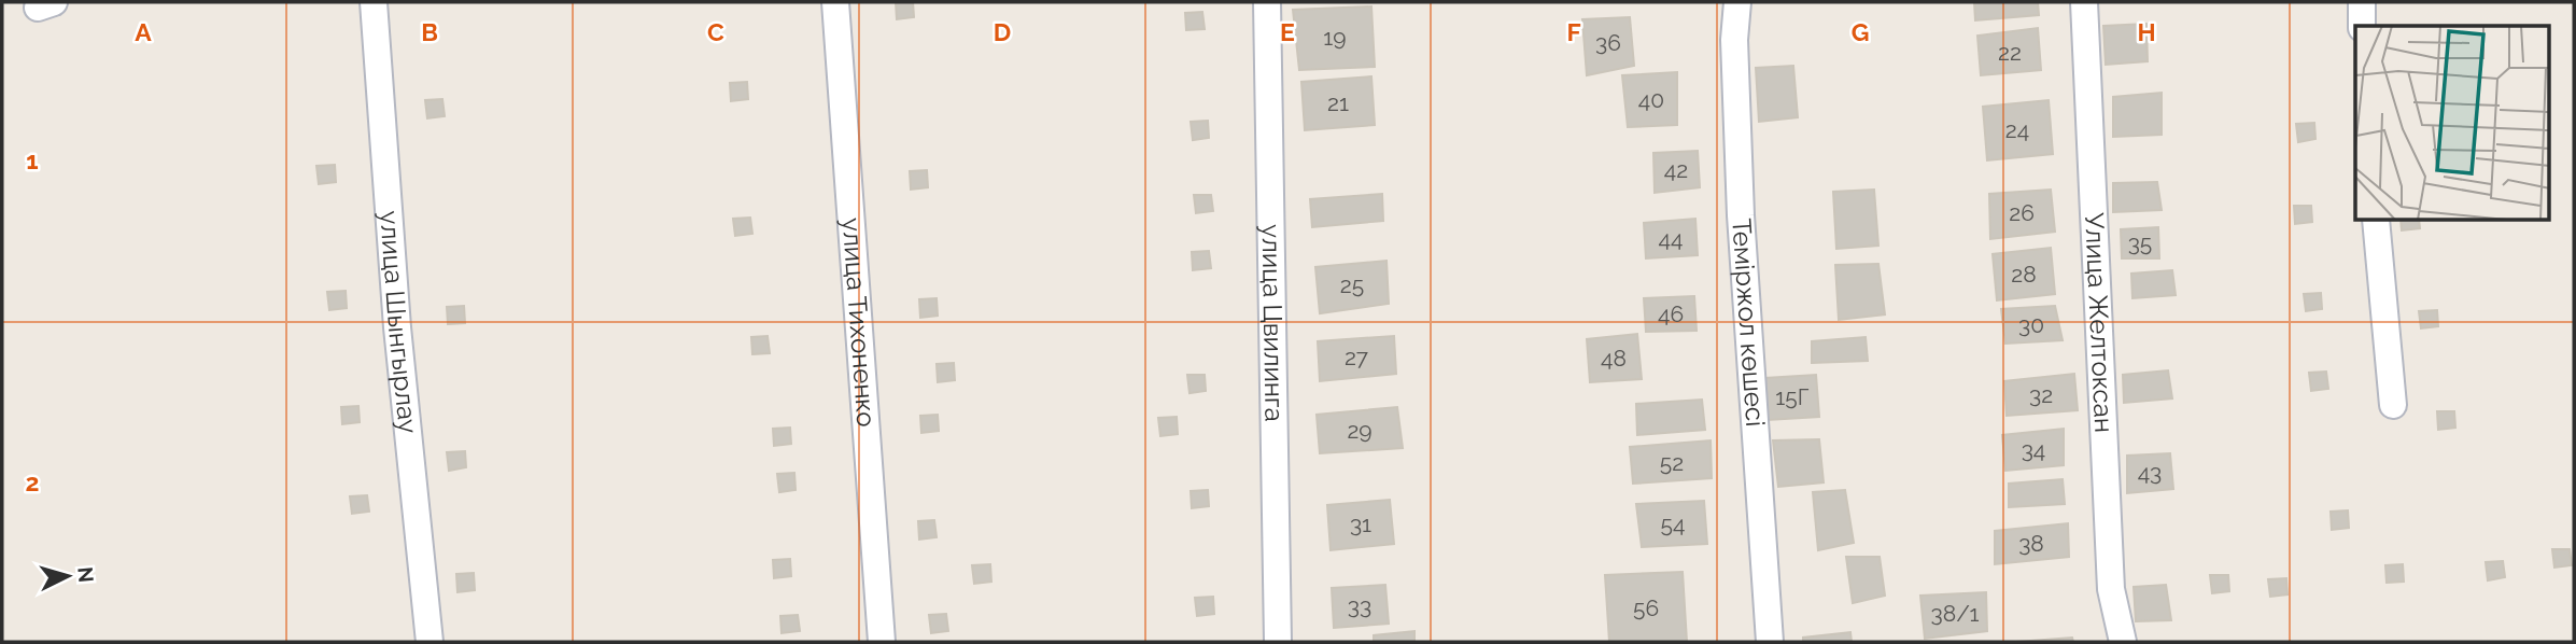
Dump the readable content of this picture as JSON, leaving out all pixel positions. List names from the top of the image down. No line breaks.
{"streets":{"street":["улица Шынгырлау","улица Тихоненко","улица Цвилинга","Теміржол көшесі","Улица Желтоксан"]},"house_numbers":["19","36","22","40","21","24","42","26","44","35","28","25","46","30","27","48","32","15Г","29","34","52","43","31","54","38","33","56","38/1"],"north":"right","grid":{"columns":["A","B","C","D","E","F","G","H"],"rows":["1","2"]}}
